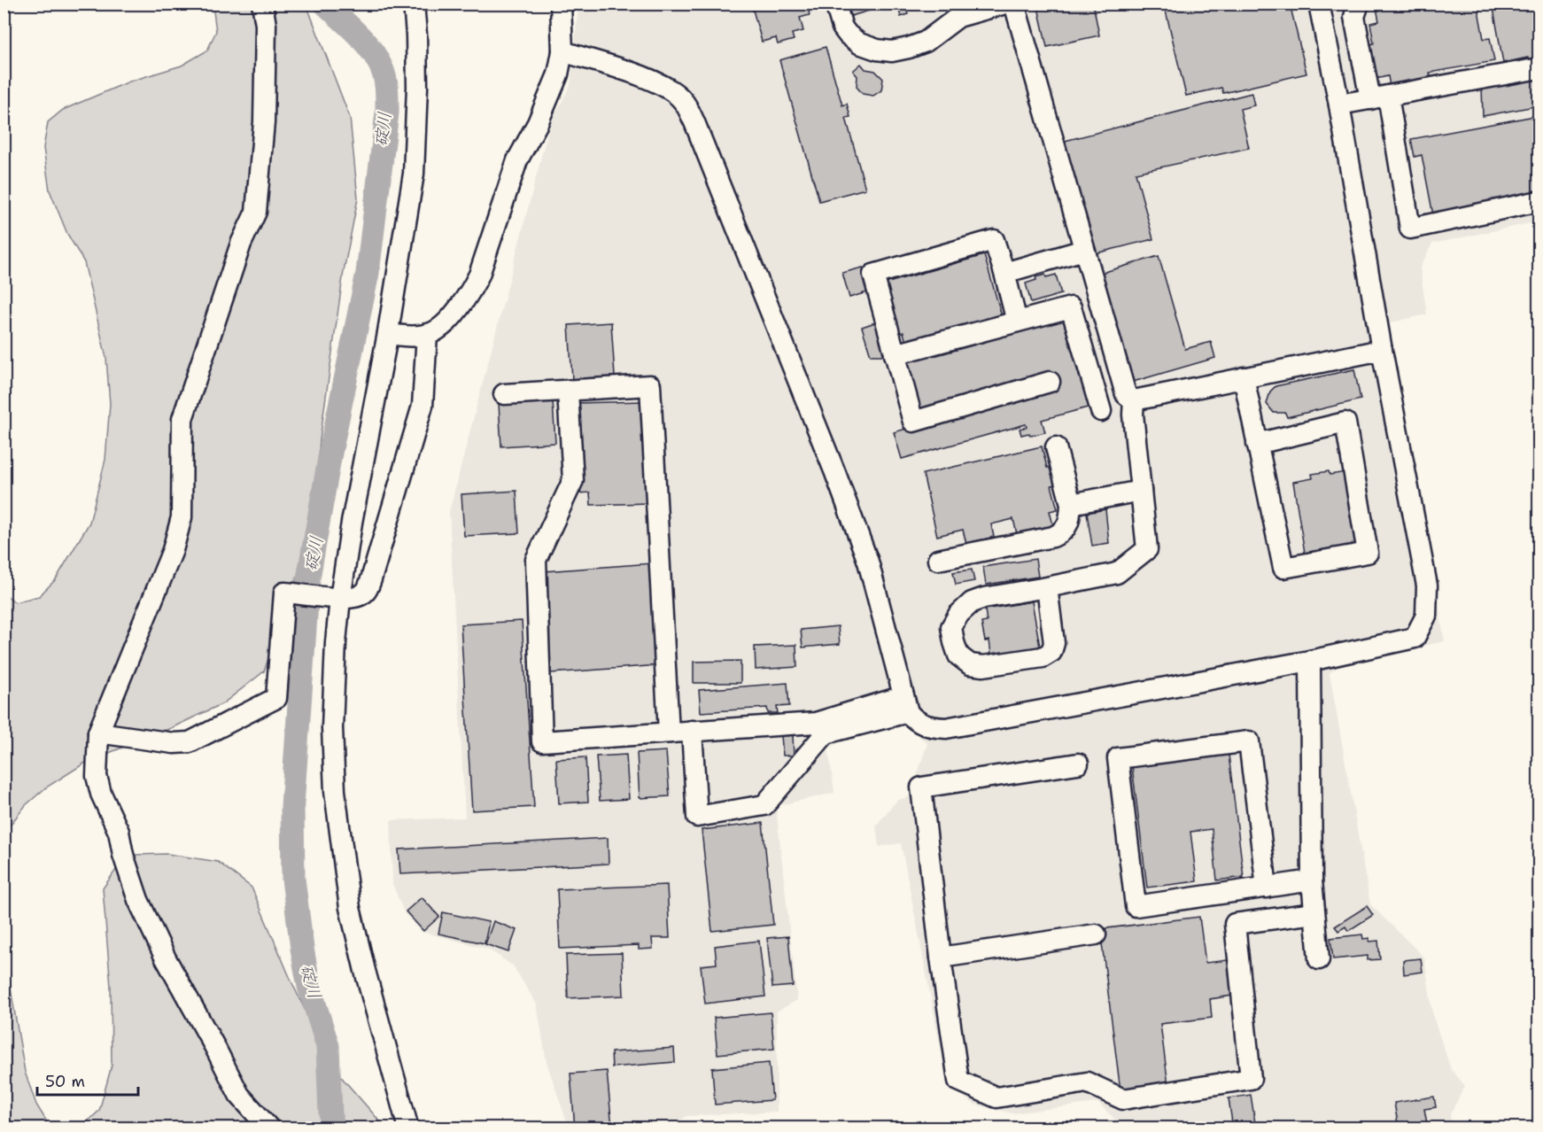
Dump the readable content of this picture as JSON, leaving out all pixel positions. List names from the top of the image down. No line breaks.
{"water":["碇川"],"scale_bar":"50 m"}
